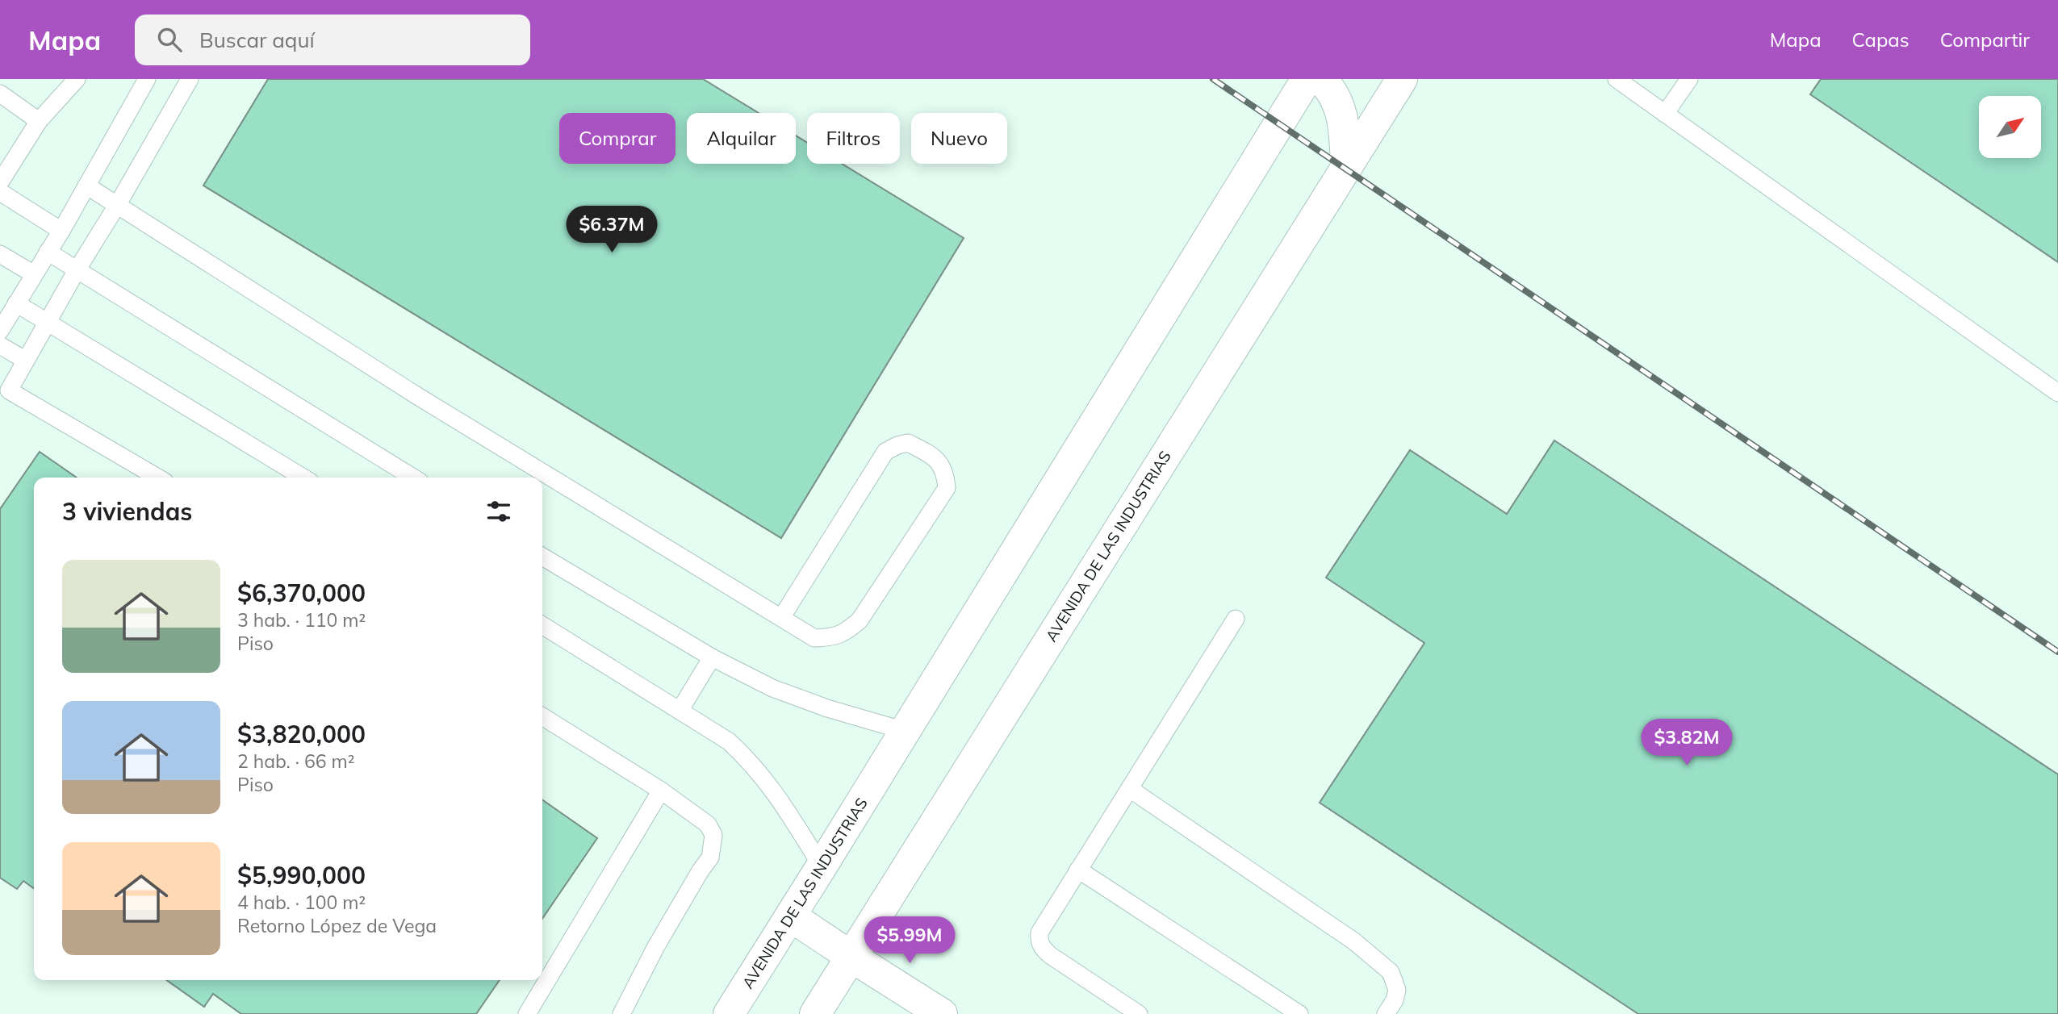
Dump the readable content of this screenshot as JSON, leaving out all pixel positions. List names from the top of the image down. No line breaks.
{"streets":{"main road":["AVENIDA DE LAS INDUSTRIAS"]},"north":"top right","page":{"header":"Mapa","search":"Buscar aquí","nav":["Mapa","Capas","Compartir"],"chip":["Comprar","Alquilar","Filtros","Nuevo"],"price":["$6.37M","$3.82M","$5.99M"],"heading":"3 viviendas","list":[{"name":"$6,370,000","note":"3 hab. · 110 m² · Piso"},{"name":"$3,820,000","note":"2 hab. · 66 m² · Piso"},{"name":"$5,990,000","note":"4 hab. · 100 m² · Retorno López de Vega"}]}}
